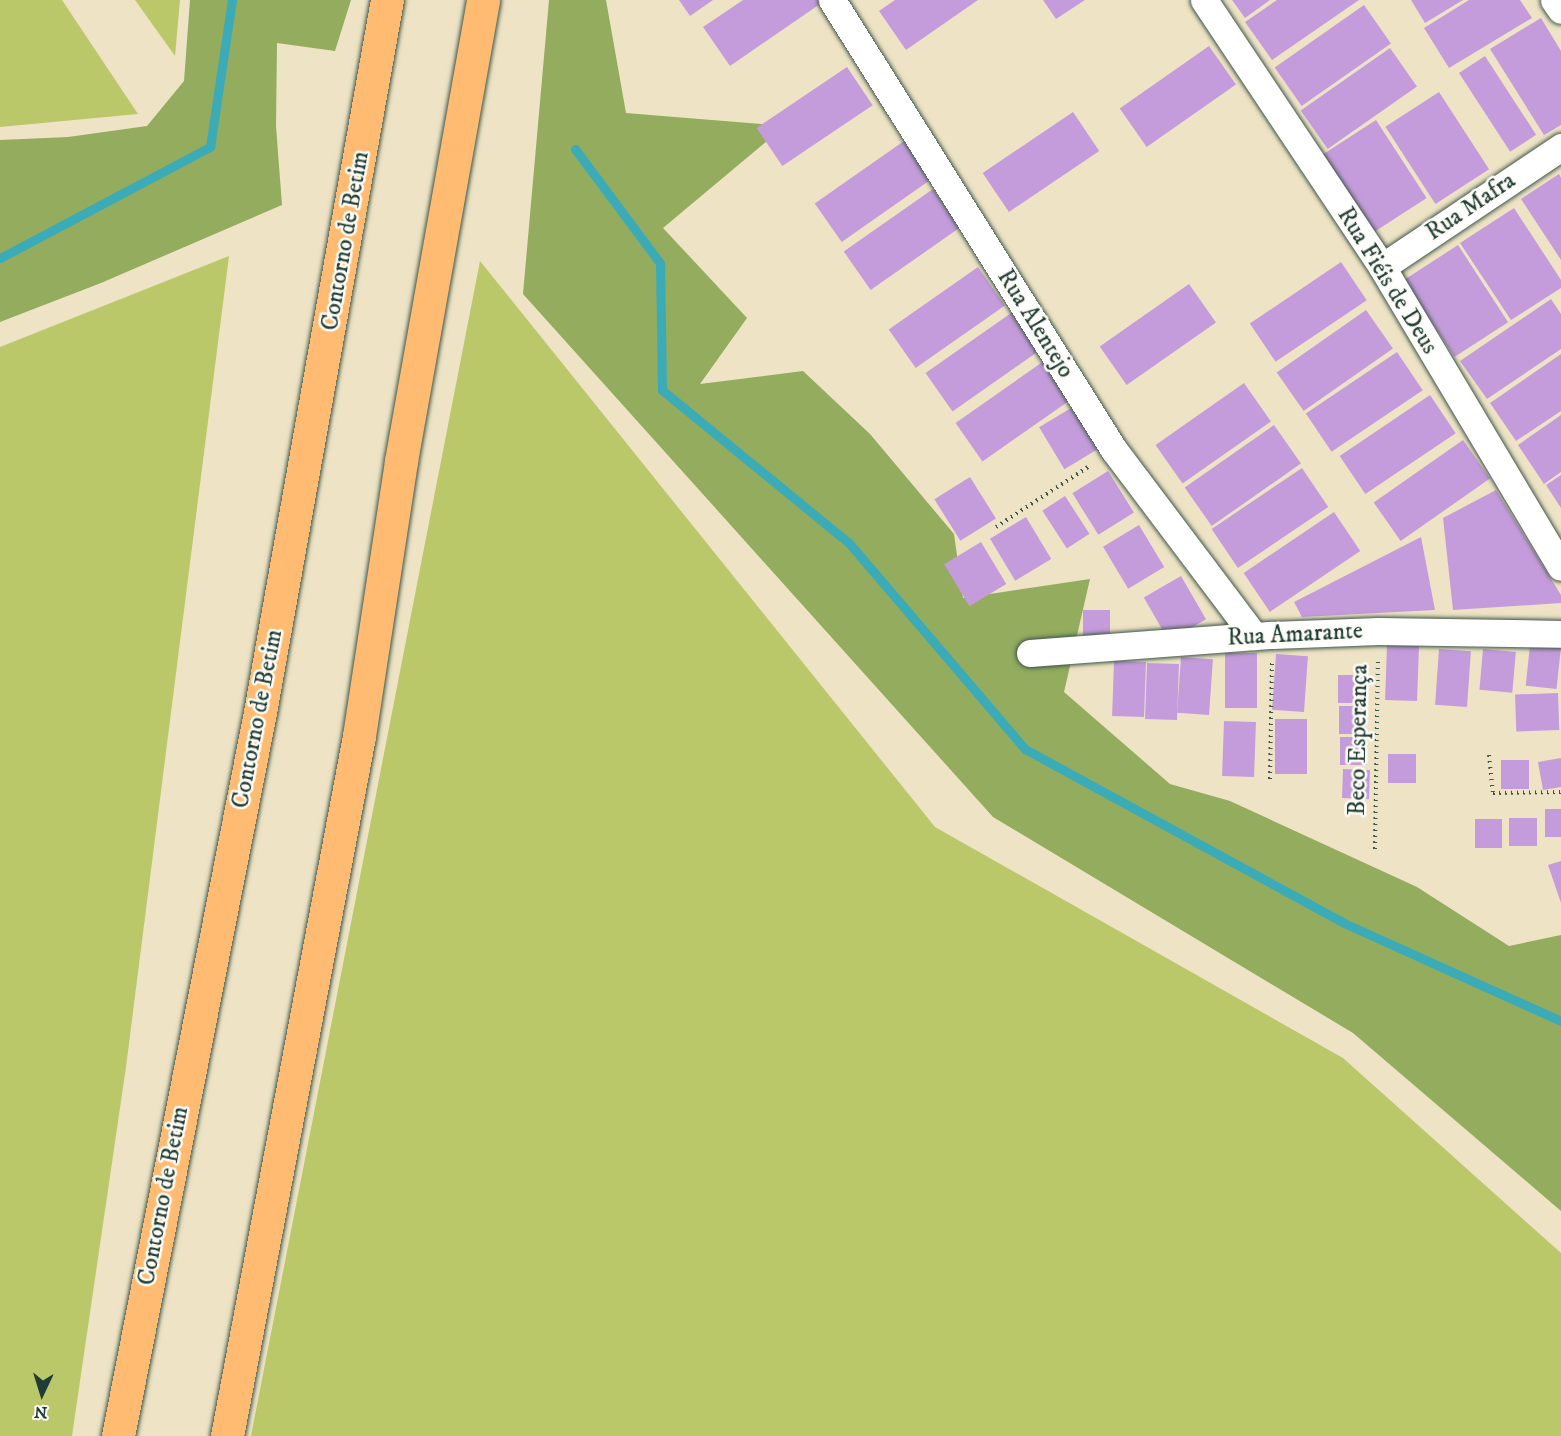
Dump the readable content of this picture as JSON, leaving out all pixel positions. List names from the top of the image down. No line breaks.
{"streets":{"highway":["Contorno de Betim"],"street":["Rua Mafra","Rua Fiéis de Deus","Rua Alentejo","Rua Amarante"],"path":["Beco Esperança"]},"crossings":[["Rua Mafra","Rua Fiéis de Deus"],["Rua Alentejo","Rua Amarante"],["Rua Amarante","Beco Esperança"]],"north":"bottom"}
